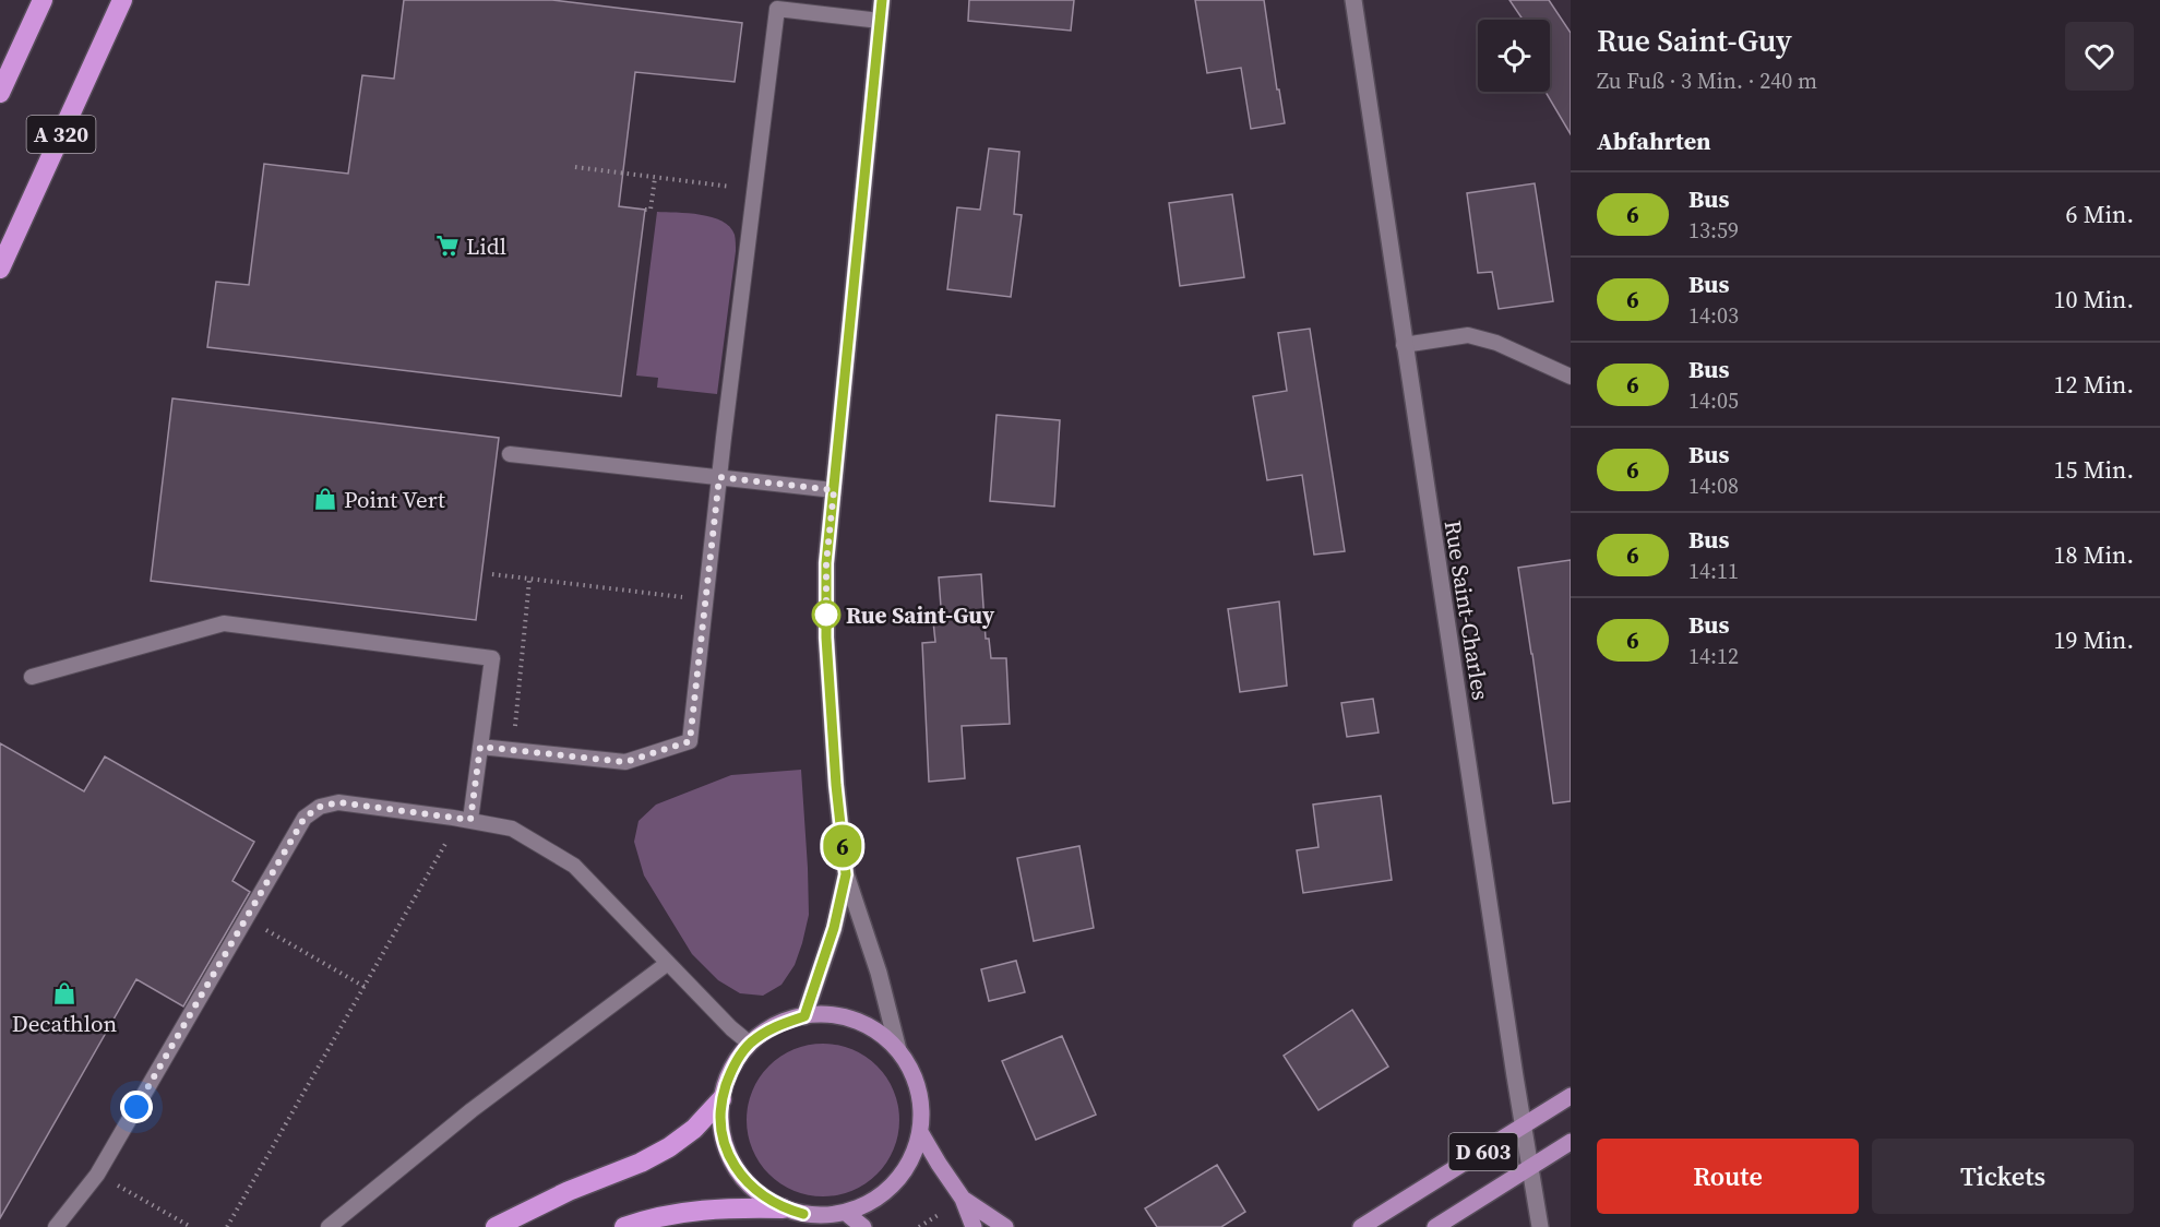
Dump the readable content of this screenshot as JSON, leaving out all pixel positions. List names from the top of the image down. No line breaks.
{"streets":{"highway":["A 320"],"main road":["D 603"],"street":["Rue Saint-Charles"]},"crossings":[["Rue Saint-Charles","D 603"]],"places":{"supermarket":["Lidl"],"shop":["Point Vert","Decathlon"],"other":["Rue Saint-Guy"]},"lines":["bus line 6"],"page":{"on_map":"6","heading":[["Rue Saint-Guy","Zu Fuß · 3 Min. · 240 m"],"Abfahrten"],"list":[{"mark":"6","name":"Bus","note":"13:59","value":"6 Min."},{"mark":"6","name":"Bus","note":"14:03","value":"10 Min."},{"mark":"6","name":"Bus","note":"14:05","value":"12 Min."},{"mark":"6","name":"Bus","note":"14:08","value":"15 Min."},{"mark":"6","name":"Bus","note":"14:11","value":"18 Min."},{"mark":"6","name":"Bus","note":"14:12","value":"19 Min."}],"buttons":["Route","Tickets"]}}
